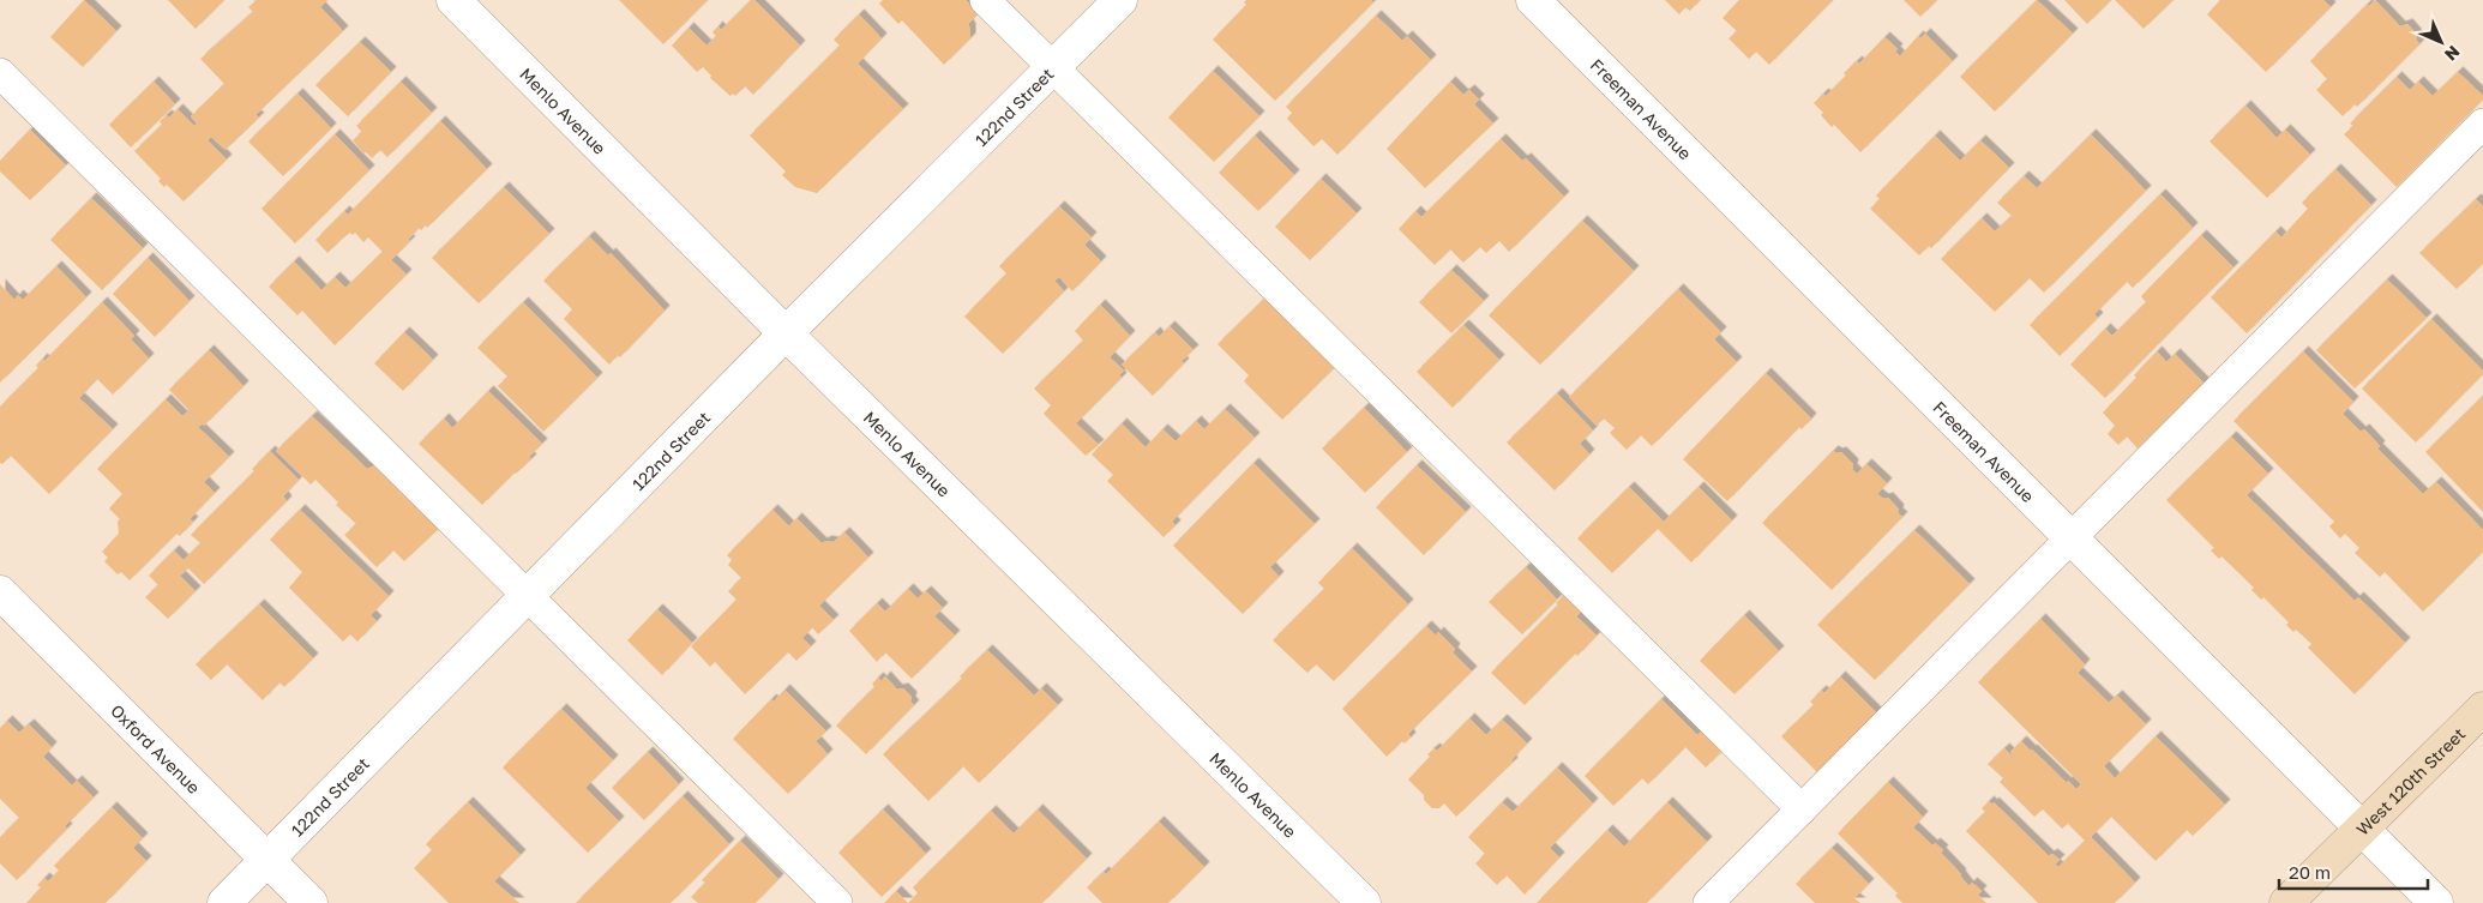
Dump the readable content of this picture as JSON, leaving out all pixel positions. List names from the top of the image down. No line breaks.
{"streets":{"main road":["West 120th Street"],"street":["122nd Street","Freeman Avenue","Menlo Avenue","Oxford Avenue"]},"crossings":[["122nd Street","Menlo Avenue"],["122nd Street","Oxford Avenue"],["Freeman Avenue","West 120th Street"]],"scale_bar":"20 m","north":"bottom right"}
